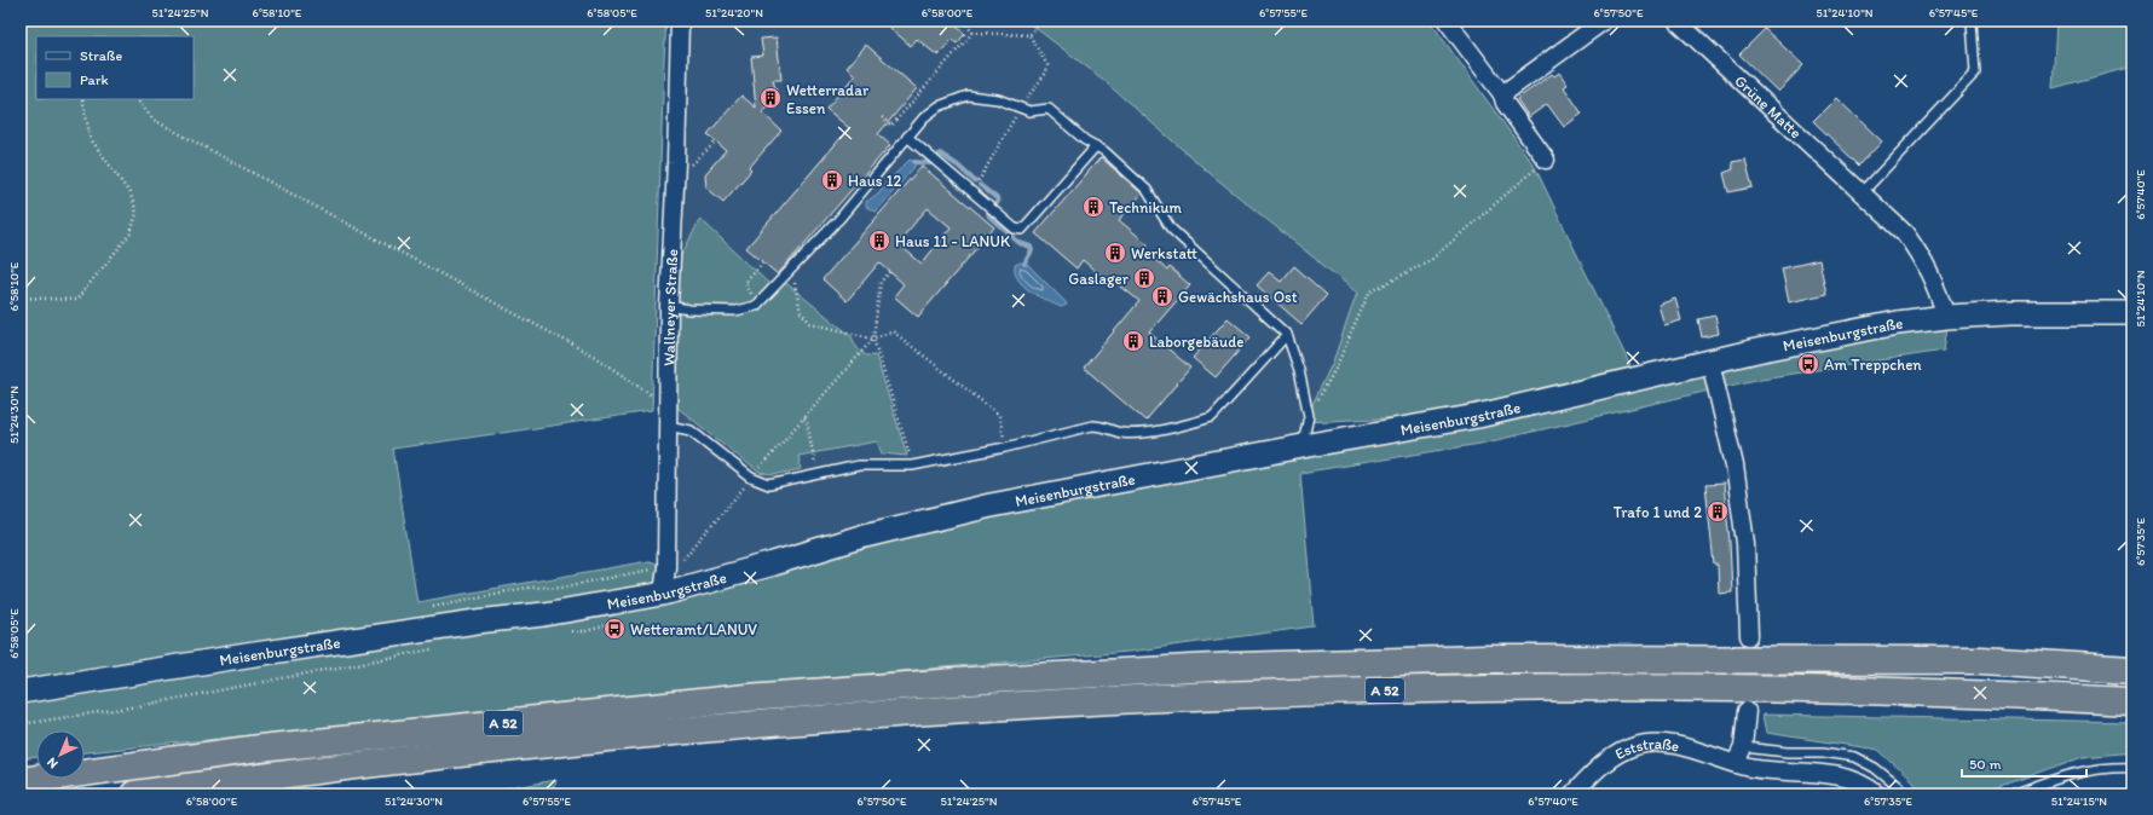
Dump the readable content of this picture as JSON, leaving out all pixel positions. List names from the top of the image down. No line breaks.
{"streets":{"highway":["A 52"],"main road":["Meisenburgstraße"],"street":["Grüne Matte","Wallneyer Straße","Eststraße"]},"crossings":[["Grüne Matte","Meisenburgstraße"],["Wallneyer Straße","Meisenburgstraße"]],"places":{"building":["Wetterradar Essen","Haus 12","Technikum","Haus 11 - LANUK","Werkstatt","Gaslager","Gewächshaus Ost","Laborgebäude","Trafo 1 und 2"],"bus stop":["Am Treppchen","Wetteramt/LANUV"]},"legend":["Straße","Park"],"scale_bar":"50 m","north":"bottom left","coordinates":["51°24'25\"N","6°58'10\"E","6°58'05\"E","51°24'20\"N","6°58'00\"E","6°57'55\"E","6°57'50\"E","51°24'10\"N","6°57'45\"E","6°57'40\"E","51°24'30\"N","6°57'35\"E","51°24'15\"N"]}
